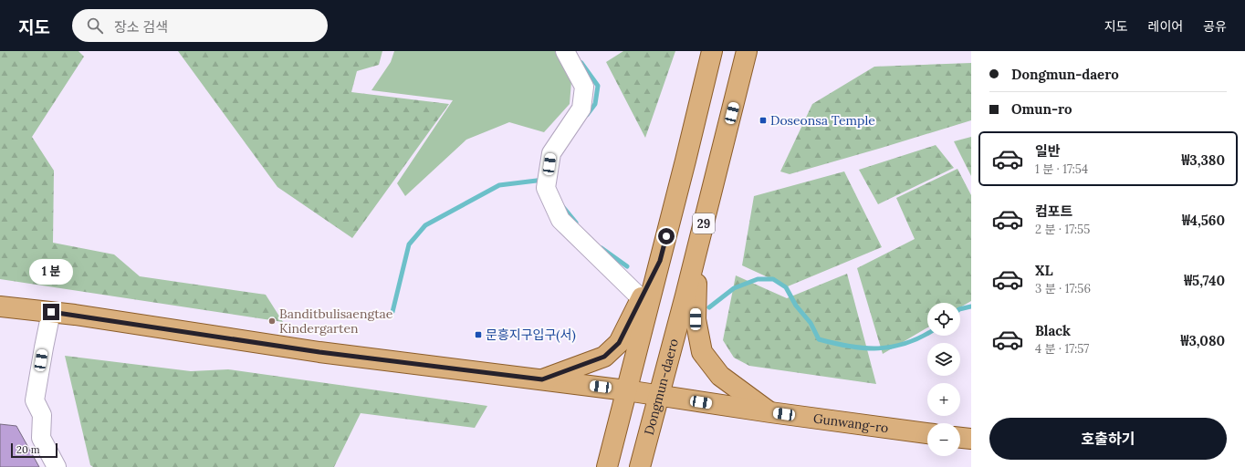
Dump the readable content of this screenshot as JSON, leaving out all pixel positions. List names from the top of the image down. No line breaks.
{"streets":{"main road":["29","Dongmun-daero","Gunwang-ro"]},"crossings":[["Dongmun-daero","Gunwang-ro"]],"places":{"transit":["Doseonsa Temple","문흥지구입구(서)"],"other":["Banditbulisaengtae Kindergarten"]},"scale_bar":"20 m","page":{"header":"지도","search":"장소 검색","nav":["지도","레이어","공유"],"banner":["Dongmun-daero","Omun-ro"],"list":[{"name":"일반","note":"1 분 · 17:54","value":"₩3,380"},{"name":"컴포트","note":"2 분 · 17:55","value":"₩4,560"},{"name":"XL","note":"3 분 · 17:56","value":"₩5,740"},{"name":"Black","note":"4 분 · 17:57","value":"₩3,080"}],"bubble":"1 분","map_buttons":["+","−"],"buttons":"호출하기","scale":"20 m"}}
